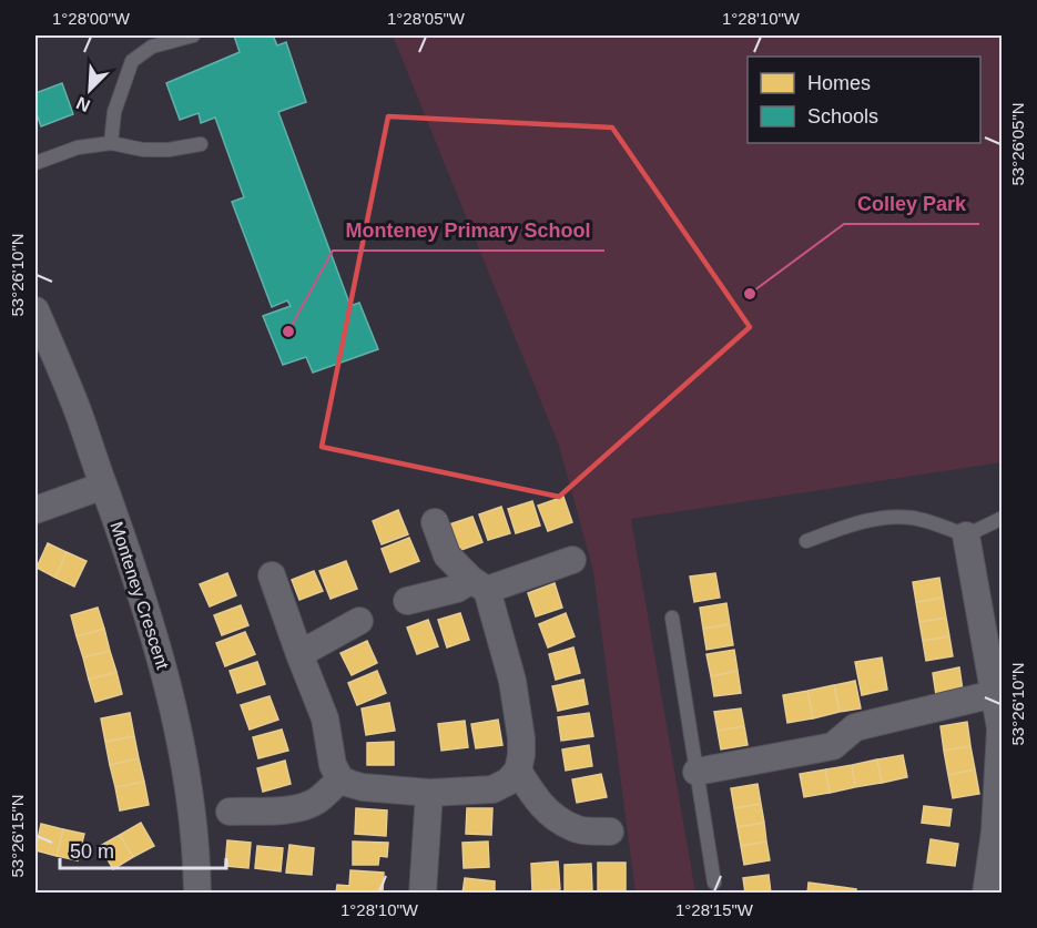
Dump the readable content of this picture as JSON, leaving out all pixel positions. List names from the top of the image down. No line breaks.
{"streets":{"street":["Monteney Crescent"]},"places":["Colley Park","Monteney Primary School"],"legend":["Homes","Schools"],"scale_bar":"50 m","north":"bottom left","coordinates":["1°28'00\"W","1°28'05\"W","1°28'10\"W","53°26'05\"N","53°26'10\"N","53°26'15\"N","1°28'15\"W"]}
